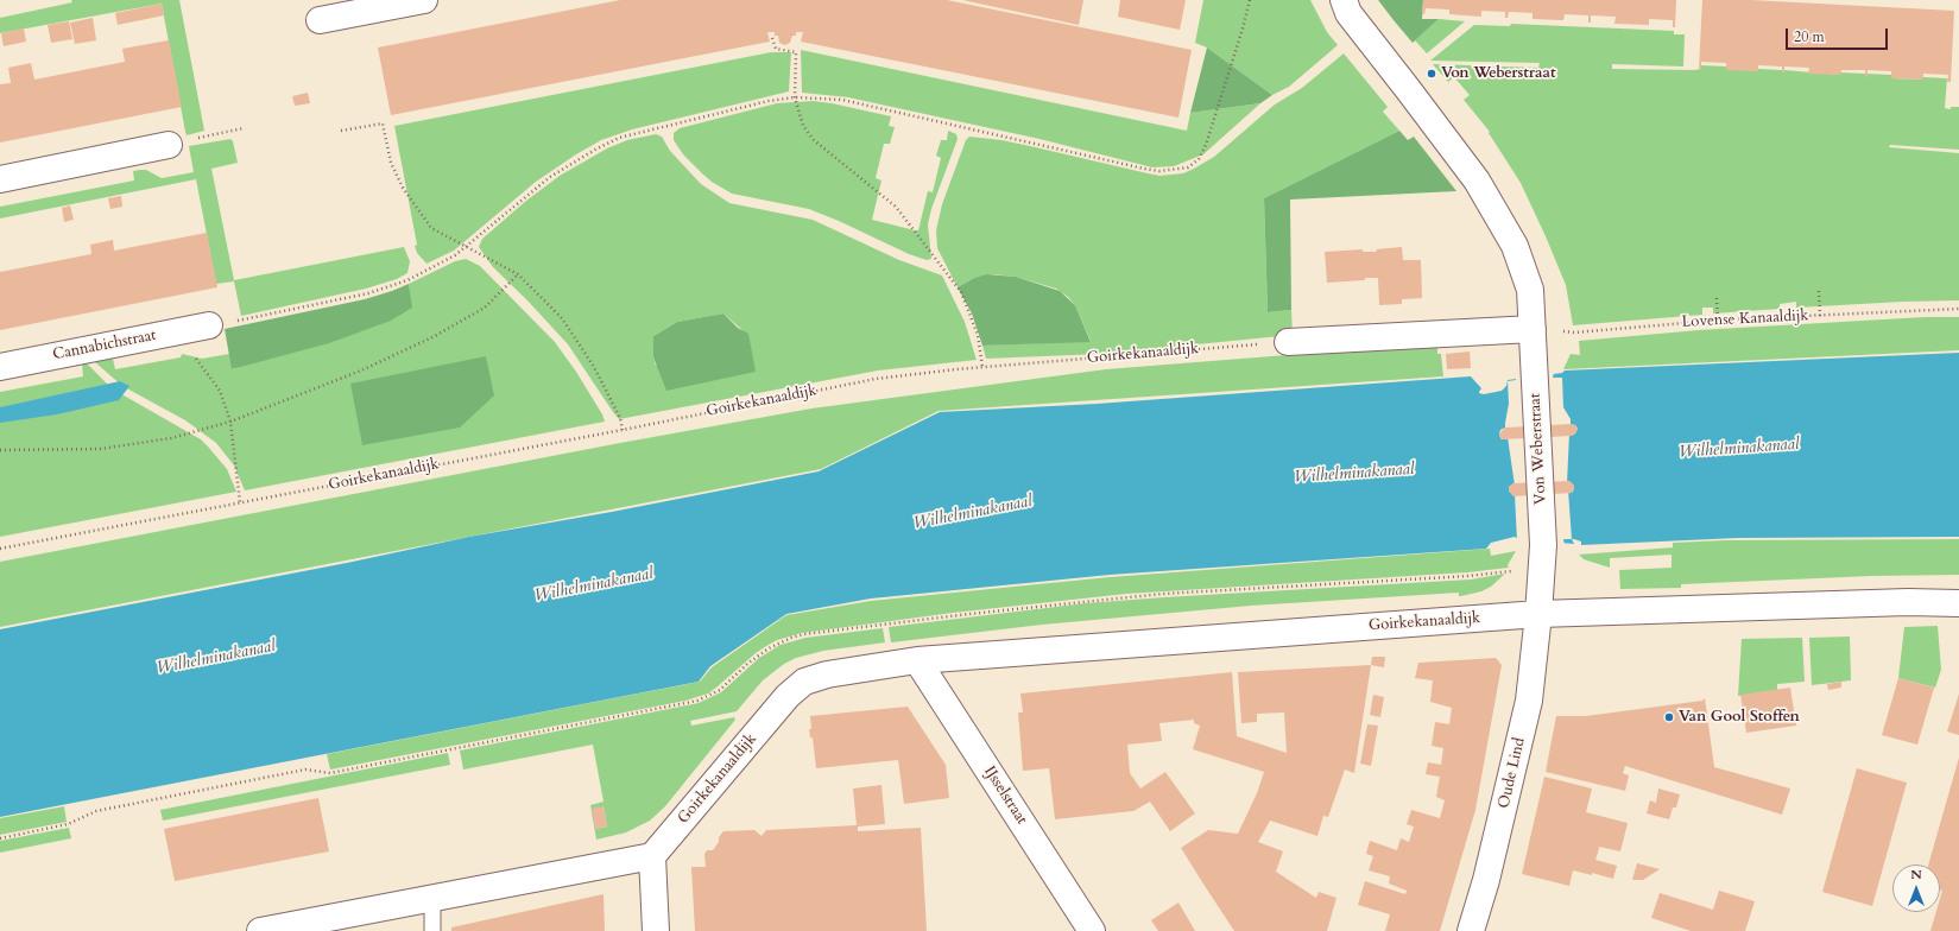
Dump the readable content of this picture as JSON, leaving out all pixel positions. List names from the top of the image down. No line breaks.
{"streets":{"street":["Cannabichstraat","Goirkekanaaldijk","Von Weberstraat","Oude Lind","IJsselstraat"],"path":["Lovense Kanaaldijk"]},"crossings":[["Lovense Kanaaldijk","Von Weberstraat"],["Goirkekanaaldijk","Von Weberstraat"],["Goirkekanaaldijk","Oude Lind"],["Goirkekanaaldijk","IJsselstraat"],["Von Weberstraat","Oude Lind"]],"water":["Wilhelminakanaal"],"places":["Von Weberstraat","Van Gool Stoffen"],"scale_bar":"20 m","north":"top"}
